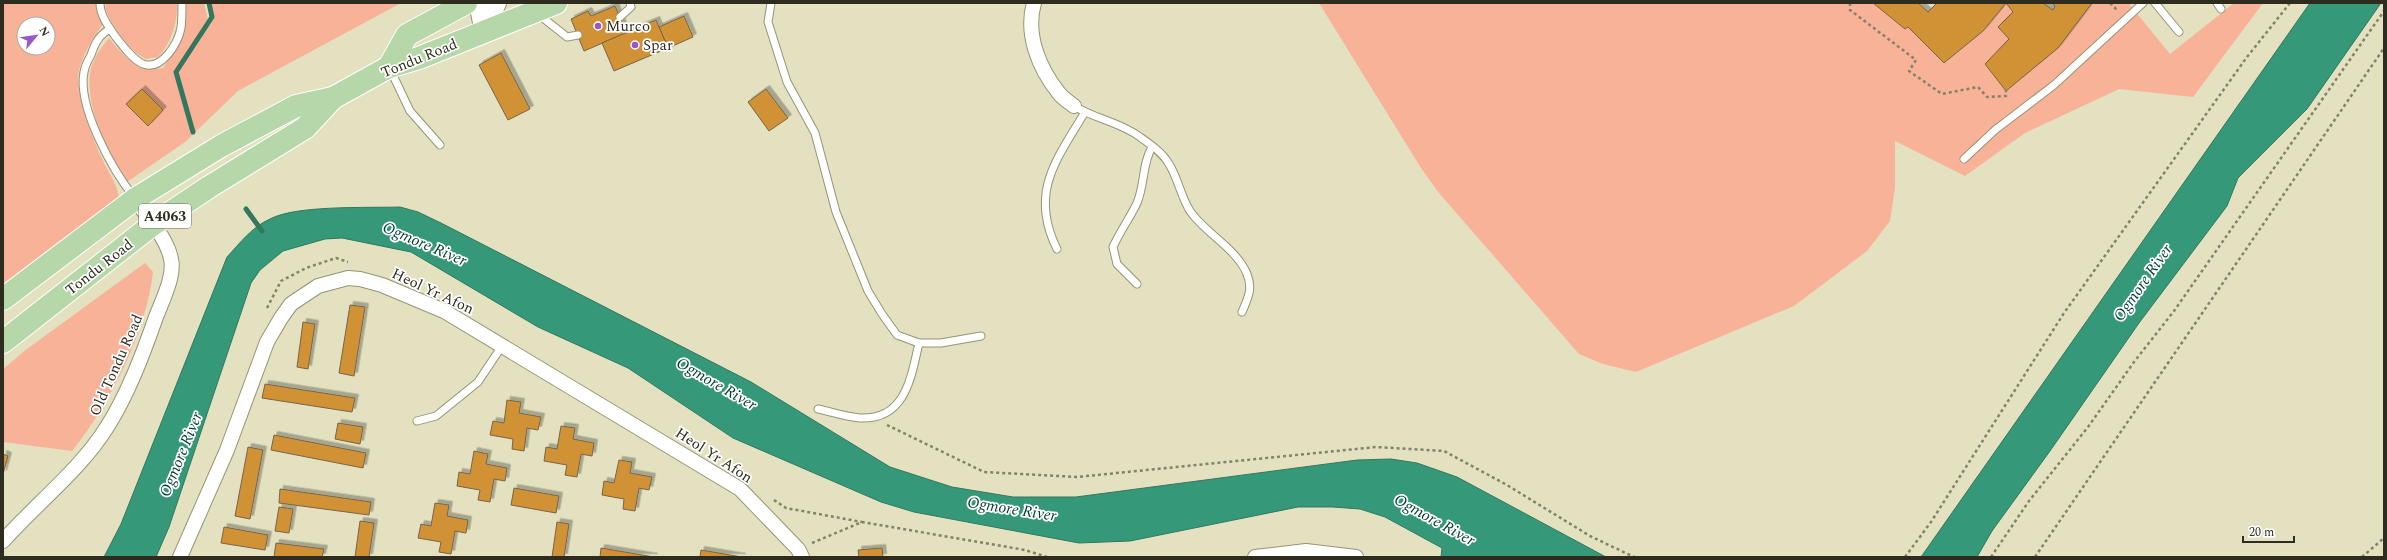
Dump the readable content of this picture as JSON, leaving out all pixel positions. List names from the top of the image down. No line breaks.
{"streets":{"main road":["Tondu Road","A4063"],"street":["Heol Yr Afon","Old Tondu Road"]},"crossings":[["Tondu Road","A4063"],["Tondu Road","Old Tondu Road"]],"water":["Ogmore River"],"places":["Murco","Spar"],"scale_bar":"20 m","north":"top right"}
